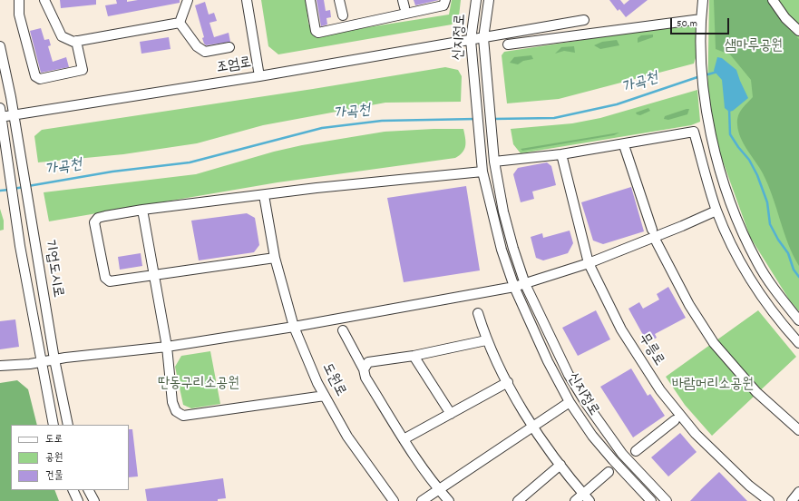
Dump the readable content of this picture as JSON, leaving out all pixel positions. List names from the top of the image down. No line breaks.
{"streets":{"street":["신지정로","조엄로","기업도시로","무릉로","도원로"]},"crossings":[["신지정로","조엄로"],["조엄로","기업도시로"]],"water":["가곡천"],"parks":["샘마루공원","딴동구리소공원","바람머리소공원"],"legend":["도로","공원","건물"],"scale_bar":"50 m"}
